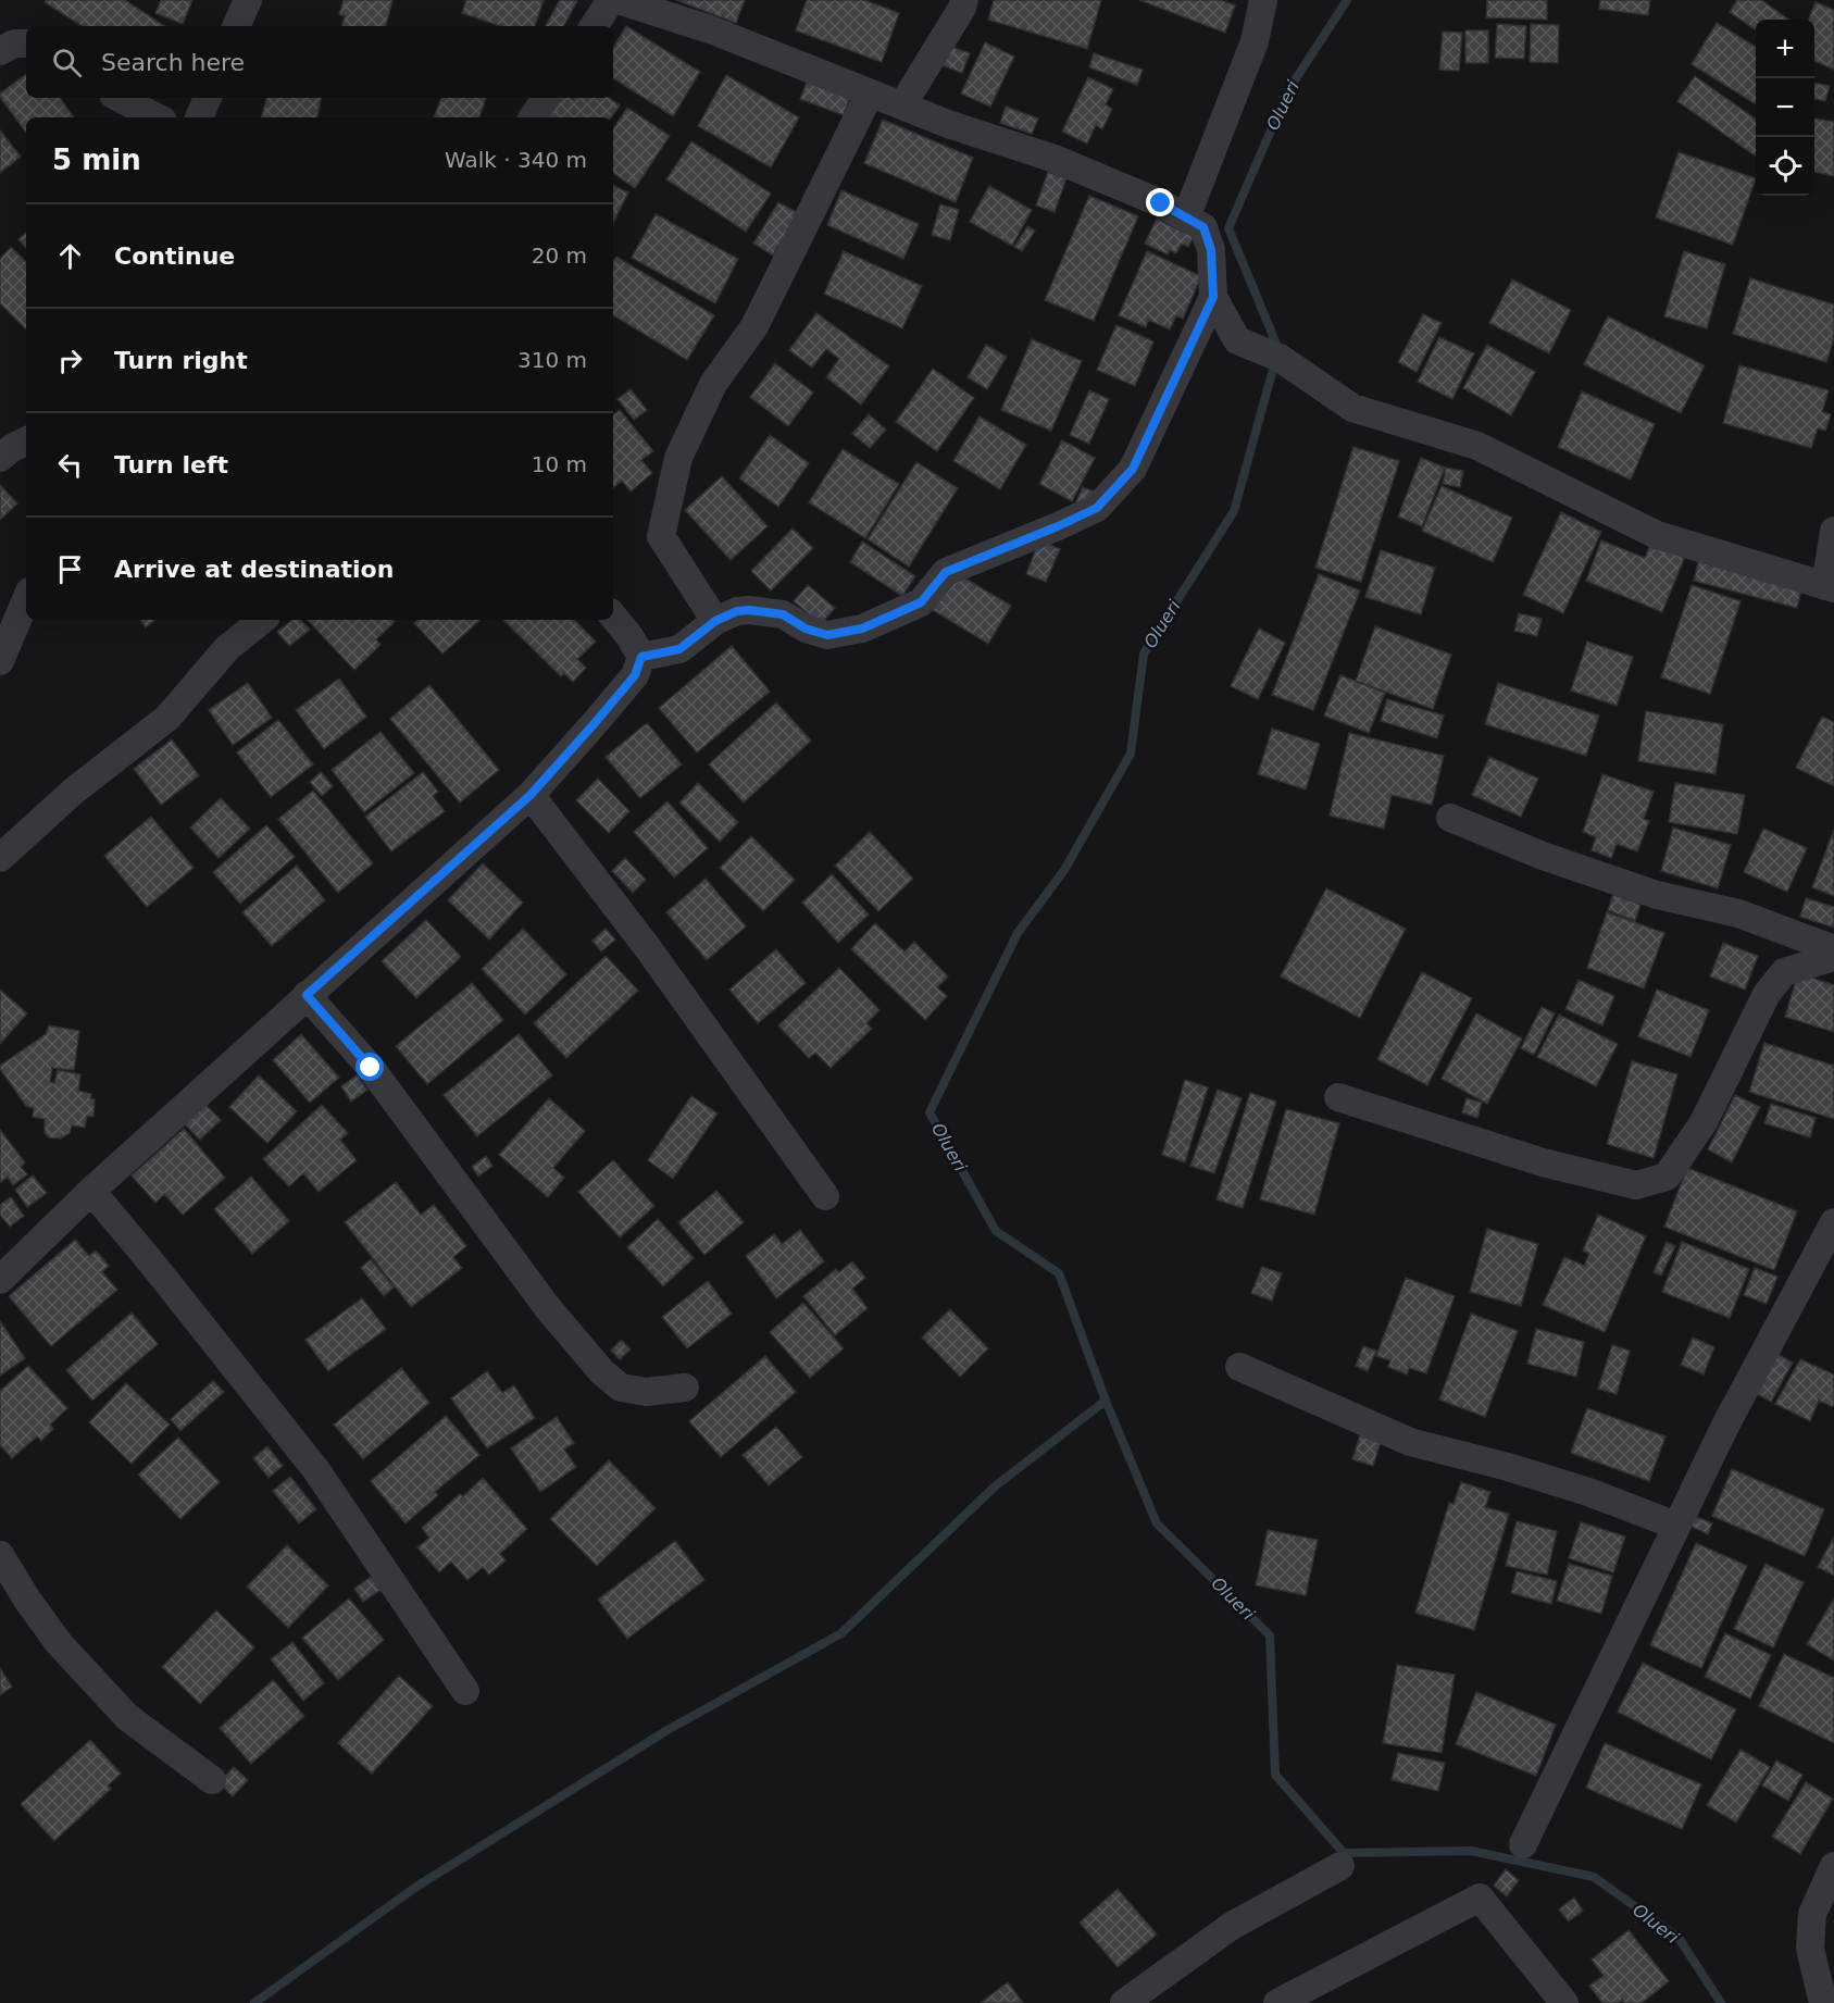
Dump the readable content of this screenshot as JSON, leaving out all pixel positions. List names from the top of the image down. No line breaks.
{"water":["Olueri"],"page":{"map_buttons":["+","−"],"search":"Search here","heading":["5 min","Walk · 340 m"],"list":[["Continue","20 m"],["Turn right","310 m"],["Turn left","10 m"],"Arrive at destination"]}}
